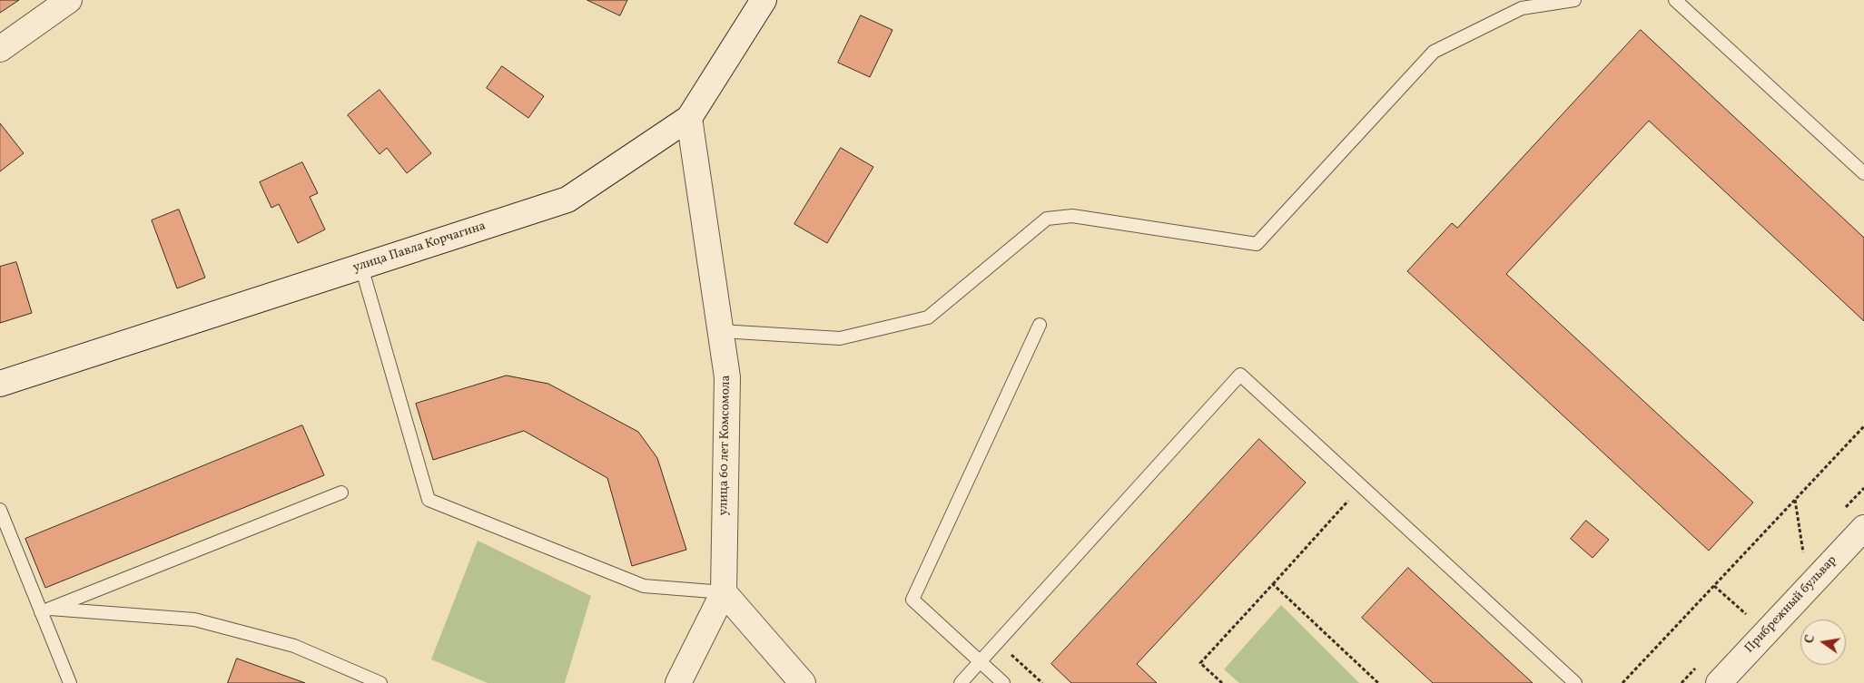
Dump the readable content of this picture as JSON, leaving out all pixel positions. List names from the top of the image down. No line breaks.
{"streets":{"street":["улица Павла Корчагина","улица 60 лет Комсомола","Прибрежный бульвар"]},"crossings":[["улица Павла Корчагина","улица 60 лет Комсомола"]],"north":"left"}
